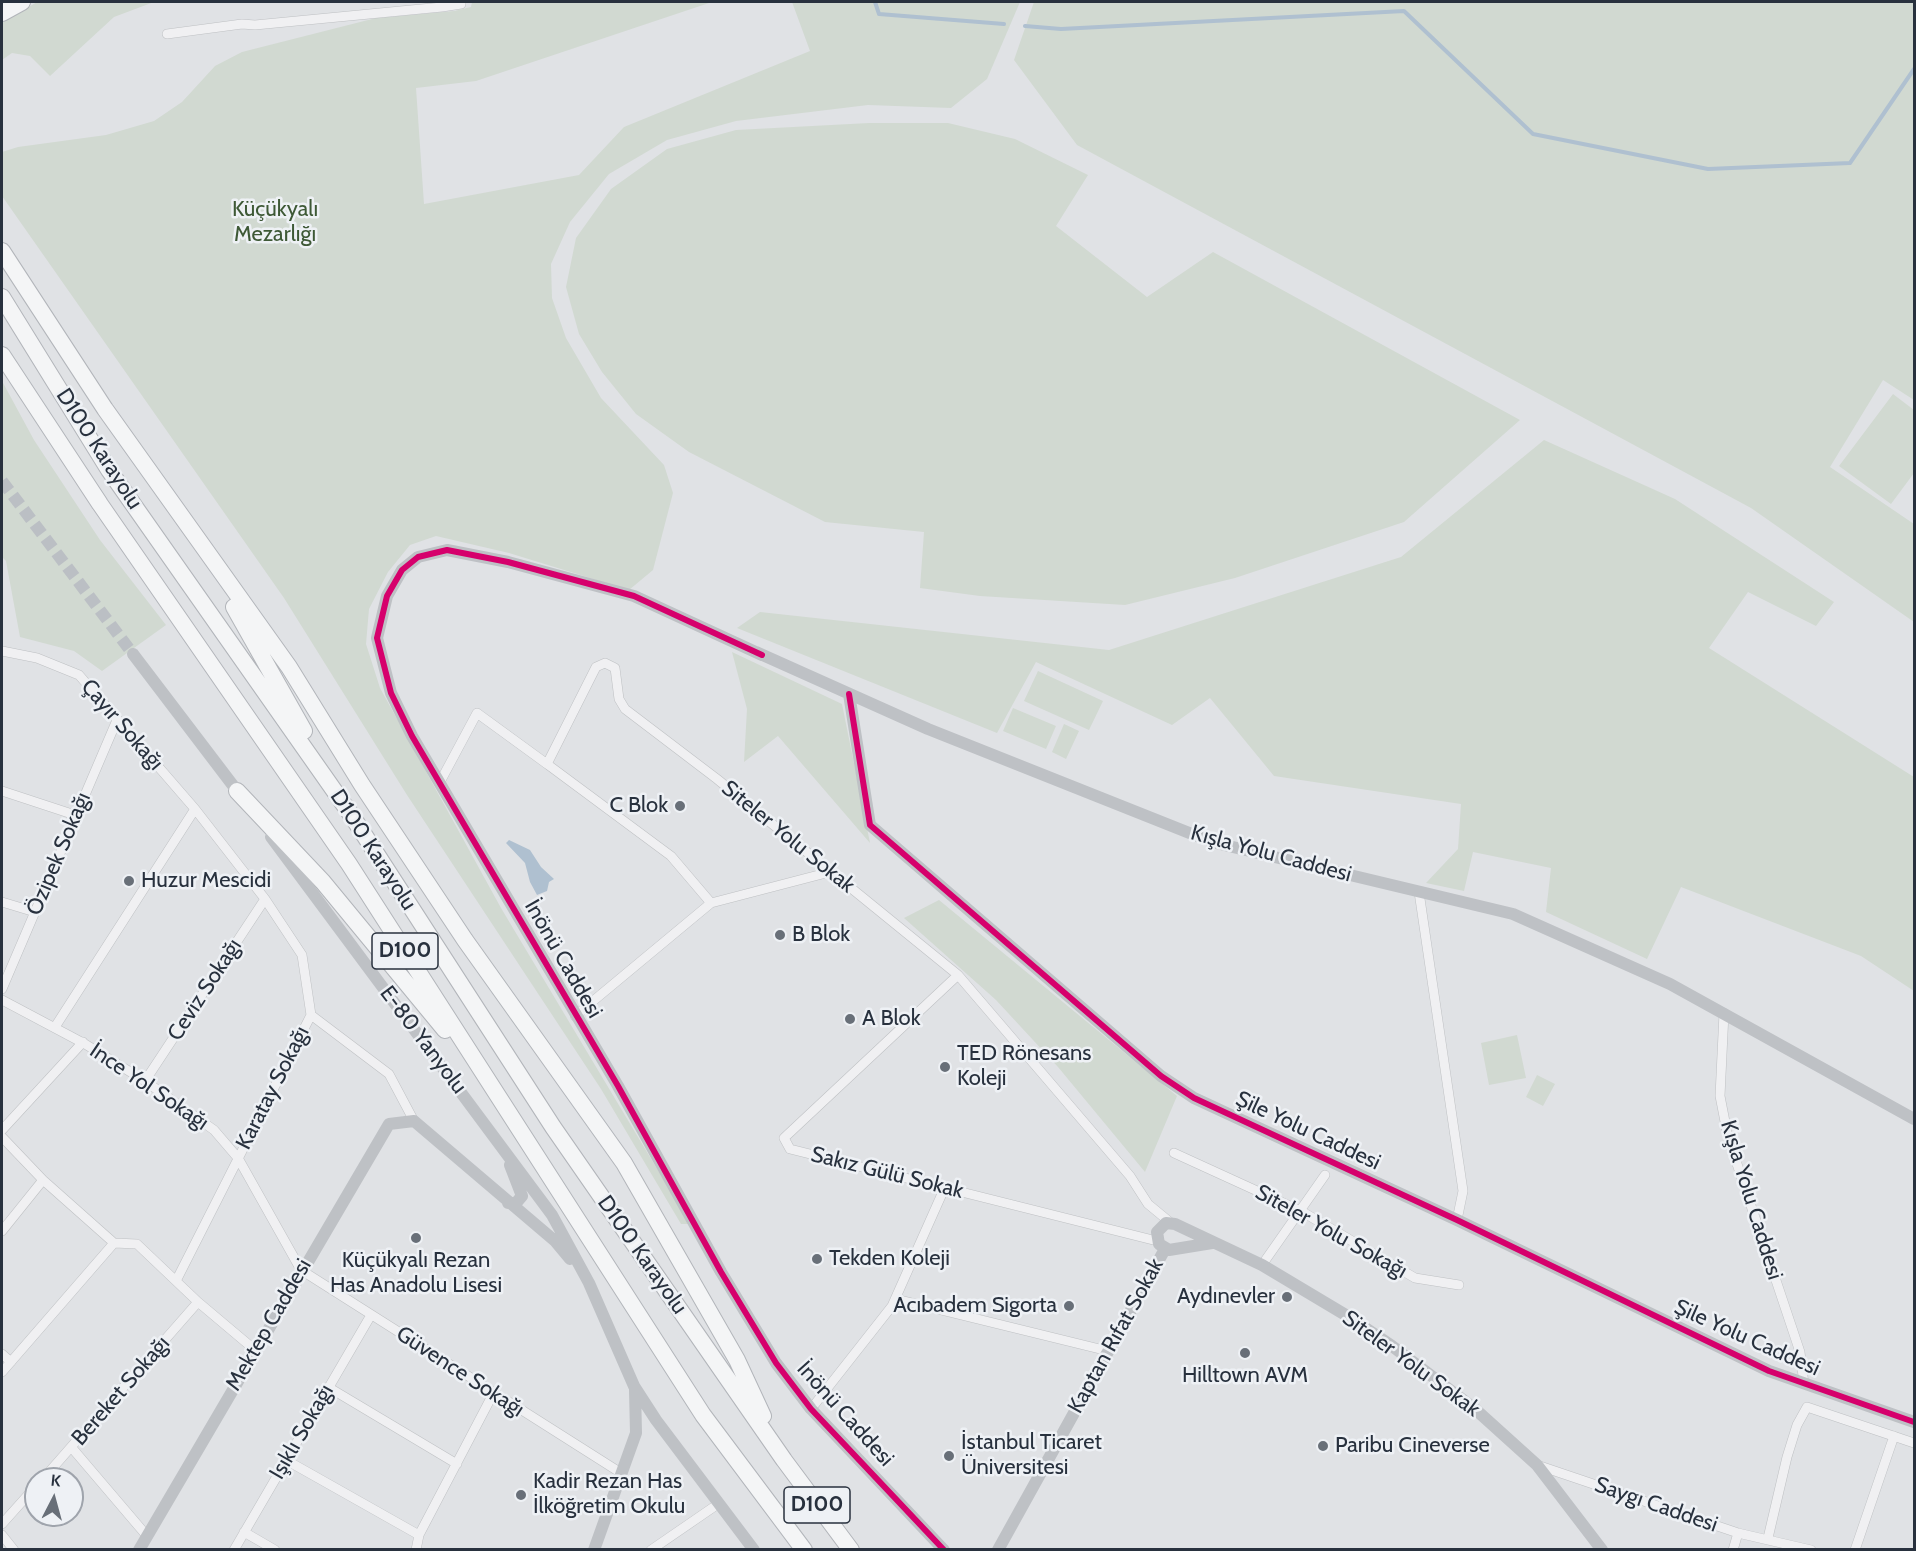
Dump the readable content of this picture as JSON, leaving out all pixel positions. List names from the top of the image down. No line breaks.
{"streets":{"highway":["D100 Karayolu","D100"],"street":["Çayır Sokağı","Siteler Yolu Sokak","Özipek Sokağı","Kışla Yolu Caddesi","İnönü Caddesi","Ceviz Sokağı","E-80 Yanyolu","İnce Yol Sokağı","Karatay Sokağı","Şile Yolu Caddesi","Sakız Gülü Sokak","Siteler Yolu Sokağı","Mektep Caddesi","Kaptan Rıfat Sokak","Güvence Sokağı","Bereket Sokağı","Işıklı Sokağı","Saygı Caddesi"]},"crossings":[["Çayır Sokağı","Özipek Sokağı"],["Çayır Sokağı","Karatay Sokağı"],["Siteler Yolu Sokak","Sakız Gülü Sokak"],["Siteler Yolu Sokak","Kaptan Rıfat Sokak"],["Siteler Yolu Sokak","Saygı Caddesi"],["Kışla Yolu Caddesi","İnönü Caddesi"],["Kışla Yolu Caddesi","Şile Yolu Caddesi"],["Ceviz Sokağı","İnce Yol Sokağı"],["Ceviz Sokağı","Karatay Sokağı"],["İnce Yol Sokağı","Karatay Sokağı"],["İnce Yol Sokağı","Mektep Caddesi"],["İnce Yol Sokağı","Güvence Sokağı"],["Sakız Gülü Sokak","Kaptan Rıfat Sokak"],["Mektep Caddesi","Güvence Sokağı"],["Güvence Sokağı","Işıklı Sokağı"]],"parks":["Küçükyalı Mezarlığı"],"places":["C Blok","Huzur Mescidi","B Blok","A Blok","TED Rönesans Koleji","Küçükyalı Rezan Has Anadolu Lisesi","Tekden Koleji","Aydınevler","Acıbadem Sigorta","Hilltown AVM","Paribu Cineverse","İstanbul Ticaret Üniversitesi","Kadir Rezan Has İlköğretim Okulu"],"north":"top"}
